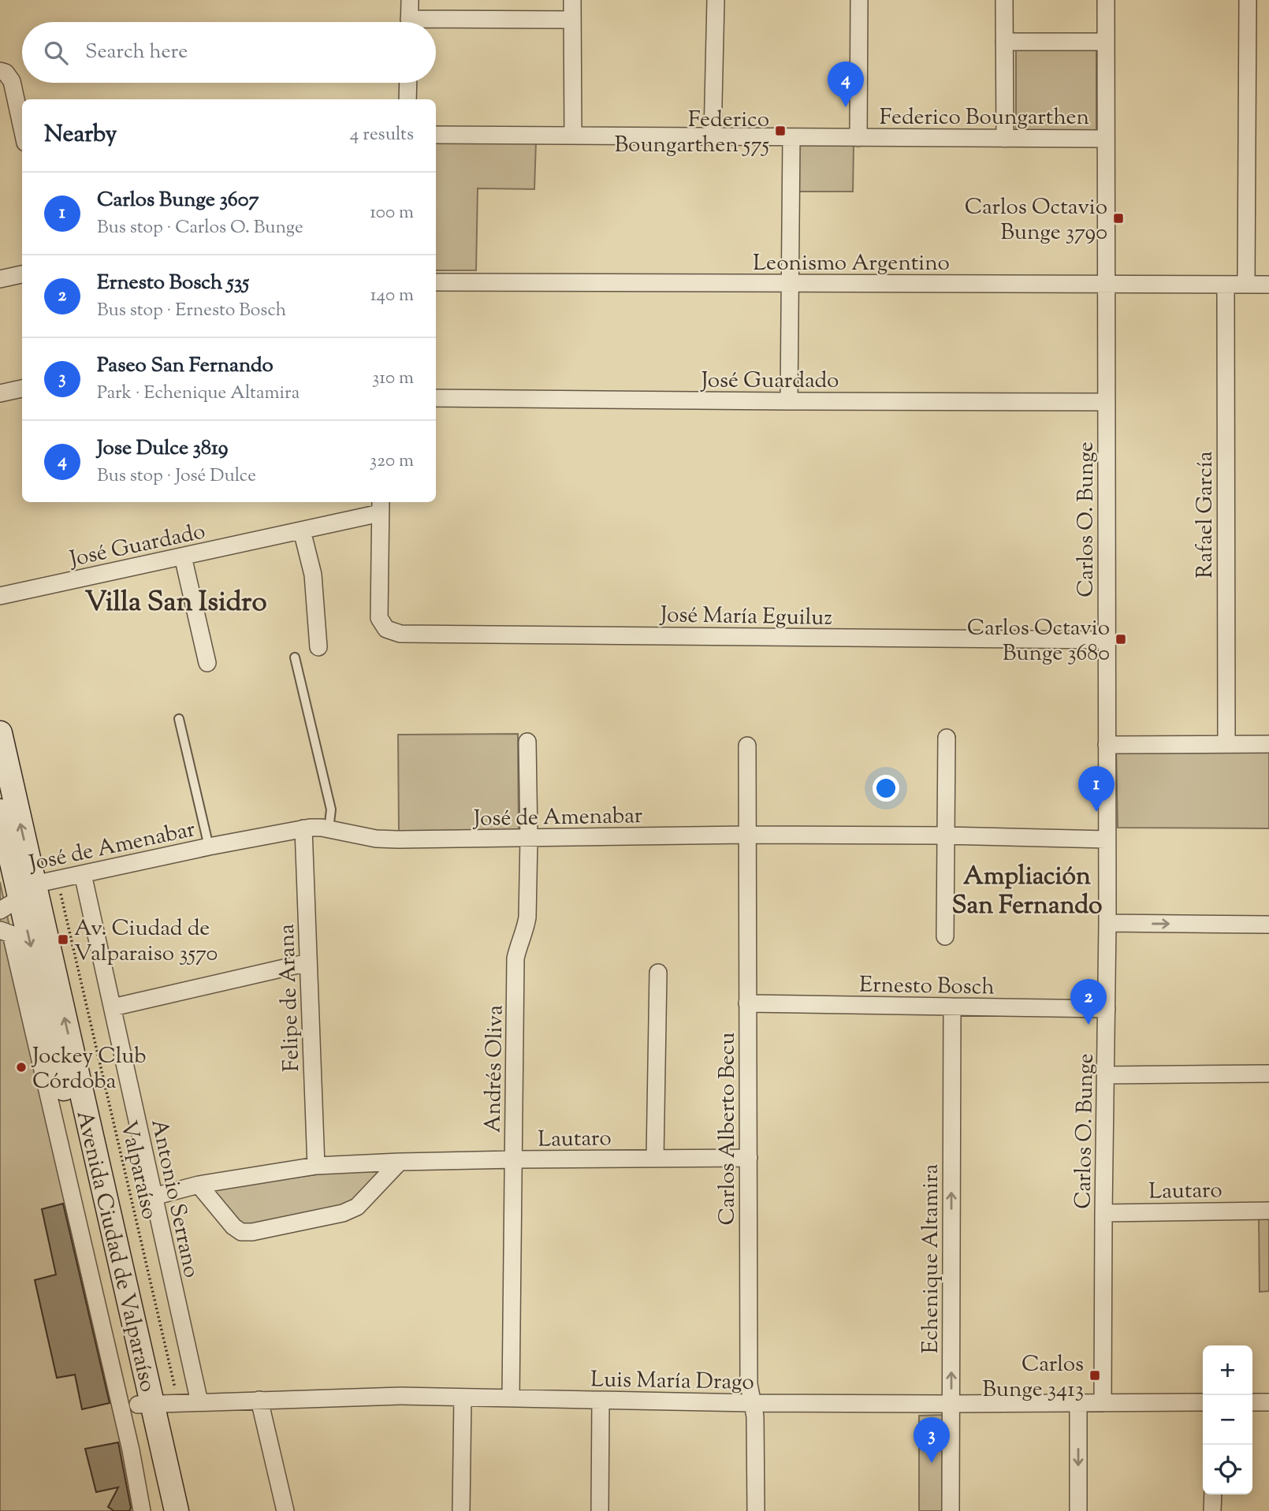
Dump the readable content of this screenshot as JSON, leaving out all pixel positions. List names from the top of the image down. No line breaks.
{"streets":{"main road":["Avenida Ciudad de Valparaíso"],"street":["Federico Boungarthen","Leonismo Argentino","José Guardado","Rafael García","Carlos O. Bunge","José María Eguiluz","José de Amenabar","Ernesto Bosch","Felipe de Arana","Andrés Oliva","Carlos Alberto Becu","Lautaro","Antonio Serrano","Echenique Altamira","Luis María Drago"],"path":["Valparaíso"]},"crossings":[["Federico Boungarthen","Carlos O. Bunge"],["Leonismo Argentino","Rafael García"],["Leonismo Argentino","Carlos O. Bunge"],["José Guardado","Carlos O. Bunge"],["José Guardado","José María Eguiluz"],["Carlos O. Bunge","José María Eguiluz"],["Carlos O. Bunge","José de Amenabar"],["Carlos O. Bunge","Ernesto Bosch"],["Carlos O. Bunge","Lautaro"],["Carlos O. Bunge","Luis María Drago"],["José de Amenabar","Felipe de Arana"],["José de Amenabar","Andrés Oliva"],["José de Amenabar","Carlos Alberto Becu"],["José de Amenabar","Valparaíso"],["José de Amenabar","Antonio Serrano"],["José de Amenabar","Avenida Ciudad de Valparaíso"],["Ernesto Bosch","Carlos Alberto Becu"],["Ernesto Bosch","Echenique Altamira"],["Felipe de Arana","Lautaro"],["Andrés Oliva","Lautaro"],["Andrés Oliva","Luis María Drago"],["Carlos Alberto Becu","Lautaro"],["Carlos Alberto Becu","Luis María Drago"],["Lautaro","Antonio Serrano"],["Valparaíso","Luis María Drago"],["Antonio Serrano","Luis María Drago"],["Avenida Ciudad de Valparaíso","Luis María Drago"],["Echenique Altamira","Luis María Drago"]],"one_way":["Echenique Altamira"],"districts":["Villa San Isidro","Ampliación San Fernando"],"places":{"transit":["Federico Boungarthen 575","Carlos Octavio Bunge 3790","Carlos Octavio Bunge 3680","Av. Ciudad de Valparaiso 3570","Carlos Bunge 3413"],"other":["Jockey Club Córdoba"]},"page":{"search":"Search here","pins":["4","1","2","3"],"heading":["Nearby","4 results"],"list":[{"mark":"1","name":"Carlos Bunge 3607","note":"Bus stop · Carlos O. Bunge","value":"100 m"},{"mark":"2","name":"Ernesto Bosch 535","note":"Bus stop · Ernesto Bosch","value":"140 m"},{"mark":"3","name":"Paseo San Fernando","note":"Park · Echenique Altamira","value":"310 m"},{"mark":"4","name":"Jose Dulce 3819","note":"Bus stop · José Dulce","value":"320 m"}],"map_buttons":["+","−"]}}
